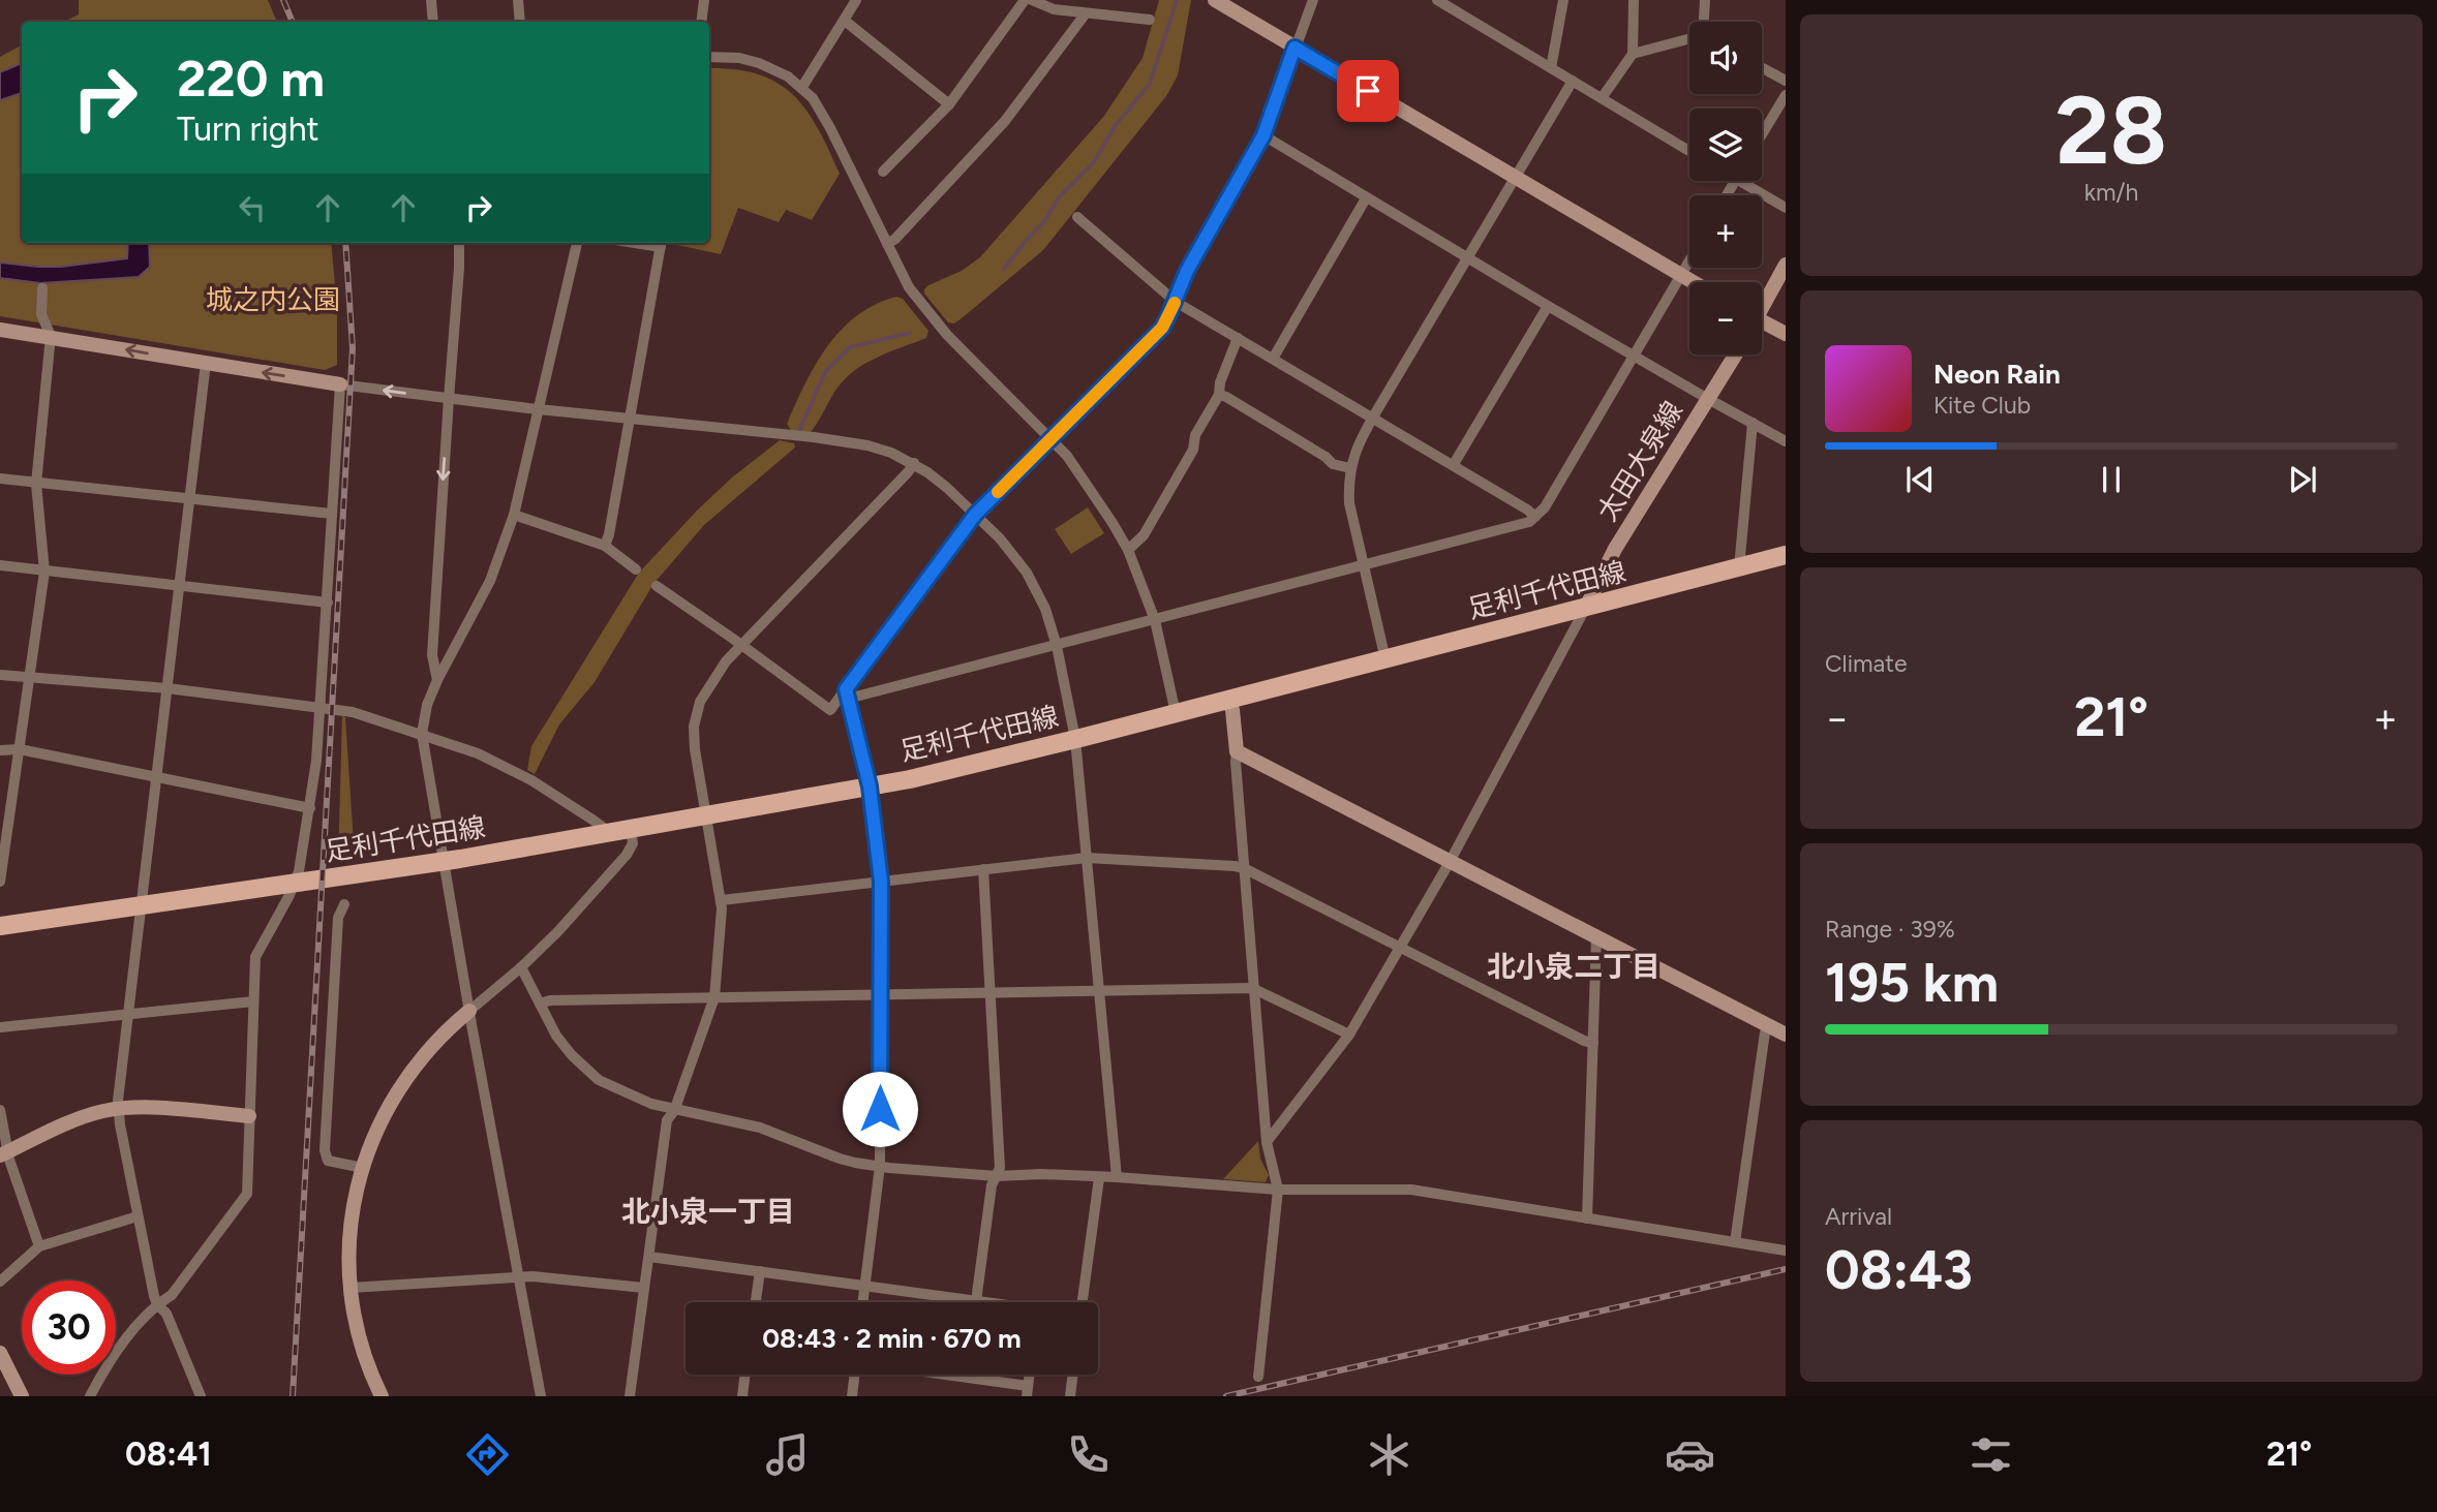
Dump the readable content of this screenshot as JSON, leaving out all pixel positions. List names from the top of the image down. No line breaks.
{"streets":{"main road":["足利千代田線"],"street":["太田大泉線"]},"crossings":[["太田大泉線","足利千代田線"]],"districts":["北小泉二丁目","北小泉一丁目"],"parks":["城之内公園"],"page":{"tile":[["28","km/h"],"Climate",["Range · 39%","195 km"],["Arrival","08:43"]],"map_buttons":["+","−"],"turn":["220 m","Turn right"],"song":["Neon Rain","Kite Club"],"heat":["−","21°","+"],"limit":"30","trip":"08:43 · 2 min · 670 m","tabs":["08:41","21°"]}}
